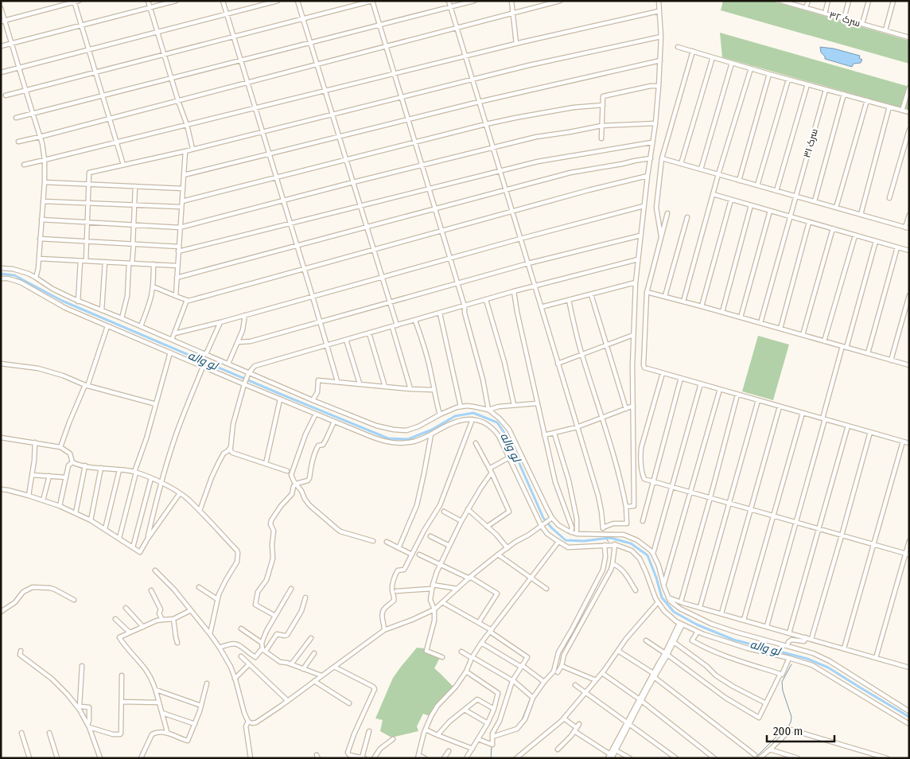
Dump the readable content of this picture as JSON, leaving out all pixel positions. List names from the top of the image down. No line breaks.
{"streets":{"street":["سرک ۳۲","سرک ۳۱"]},"water":["لو واله"],"scale_bar":"200 m"}
